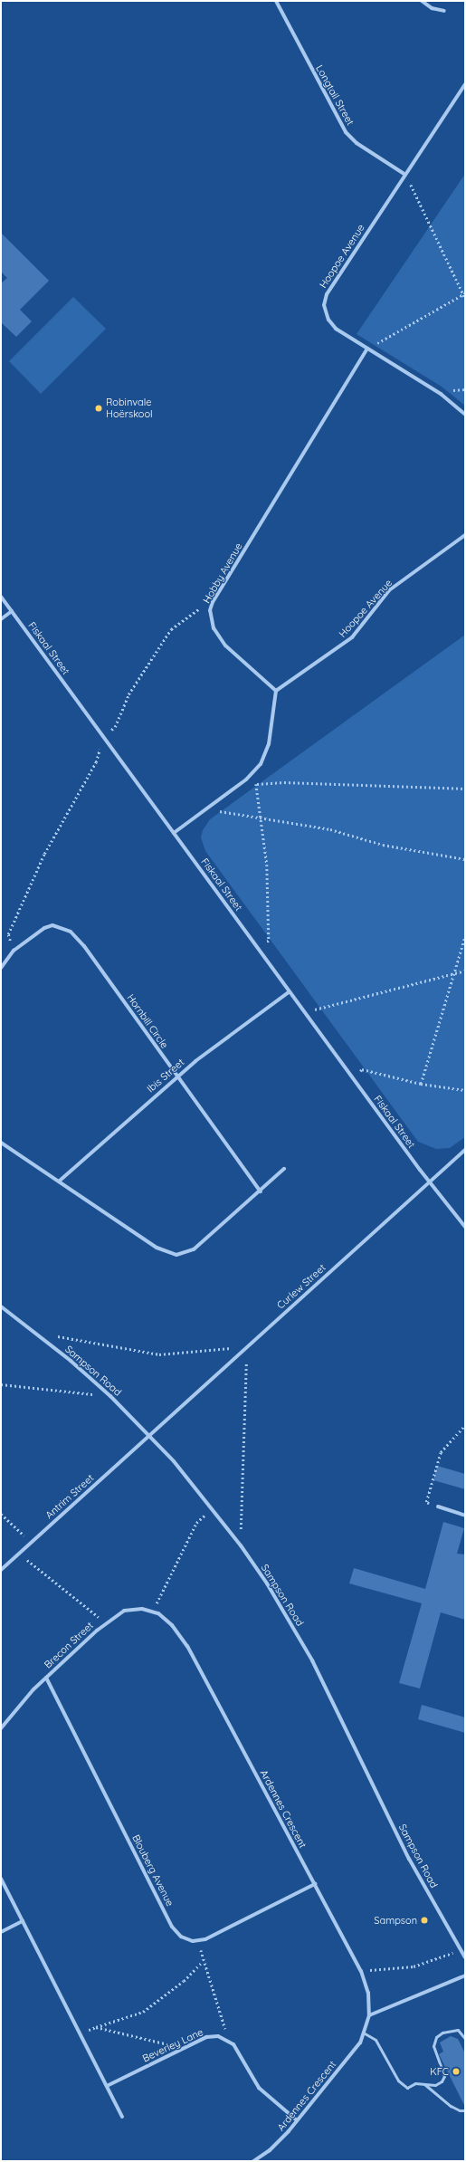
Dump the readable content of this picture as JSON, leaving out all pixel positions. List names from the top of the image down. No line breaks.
{"streets":{"street":["Longtail Street","Hoopoe Avenue","Hobby Avenue","Fiskaal Street","Hornbill Circle","Ibis Street","Curlew Street","Sampson Road","Antrim Street","Brecon Street","Ardennes Crescent","Blouberg Avenue","Beverley Lane"]},"crossings":[["Longtail Street","Hoopoe Avenue"],["Hoopoe Avenue","Hobby Avenue"],["Fiskaal Street","Ibis Street"],["Fiskaal Street","Curlew Street"],["Hornbill Circle","Ibis Street"],["Curlew Street","Sampson Road"],["Curlew Street","Antrim Street"],["Sampson Road","Antrim Street"],["Brecon Street","Ardennes Crescent"],["Brecon Street","Blouberg Avenue"]],"places":["Robinvale Hoërskool","Sampson","KFC"]}
